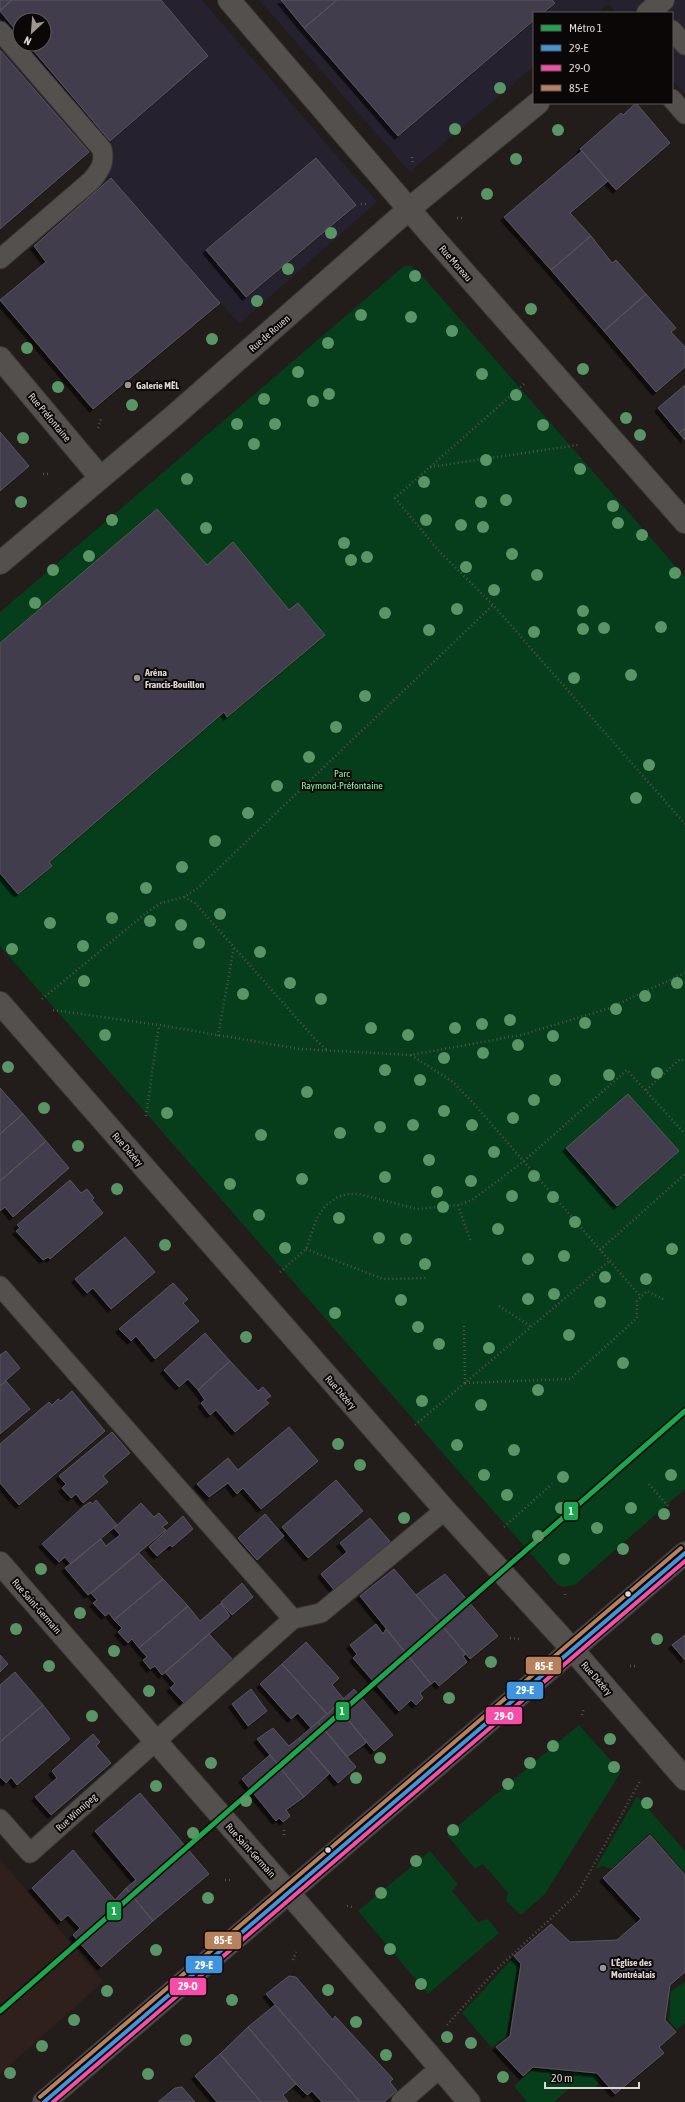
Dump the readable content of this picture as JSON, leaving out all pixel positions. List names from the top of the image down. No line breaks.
{"streets":{"street":["Rue Moreau","Rue de Rouen","Rue Préfontaine","Rue Dézéry","Rue Saint-Germain"],"lane":["Rue Winnipeg"]},"crossings":[["Rue Moreau","Rue de Rouen"],["Rue de Rouen","Rue Préfontaine"],["Rue Saint-Germain","Rue Winnipeg"]],"parks":["Parc Raymond-Préfontaine"],"places":["Galerie MËL","Aréna Francis-Bouillon","L'Église des Montréalais"],"lines":["metro line 1","transit line 85-E","transit line 29-E","transit line 29-O"],"legend":["Métro 1","29-E","29-O","85-E"],"scale_bar":"20 m","north":"bottom left"}
